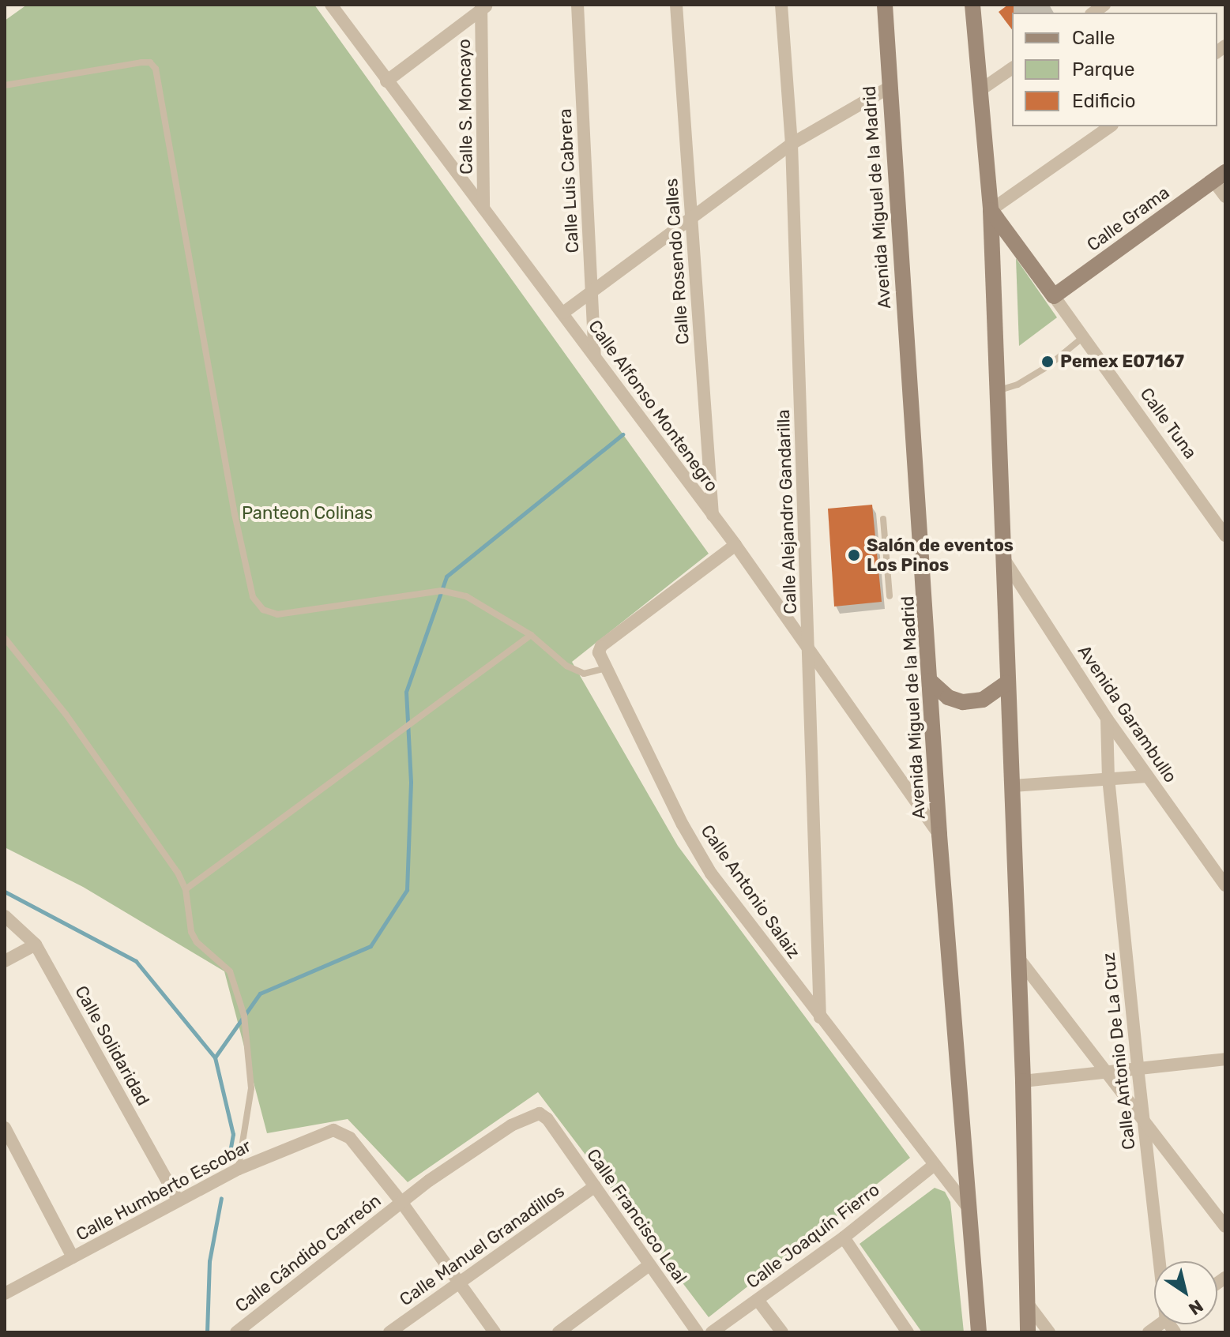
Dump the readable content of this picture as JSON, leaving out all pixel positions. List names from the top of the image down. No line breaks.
{"streets":{"main road":["Avenida Miguel de la Madrid","Calle Grama","Calle Tuna"],"street":["Calle S. Moncayo","Calle Luis Cabrera","Calle Rosendo Calles","Calle Alfonso Montenegro","Calle Alejandro Gandarilla","Avenida Garambullo","Calle Antonio Salaiz","Calle Solidaridad","Calle Antonio De La Cruz","Calle Humberto Escobar","Calle Francisco Leal","Calle Joaquín Fierro","Calle Manuel Granadillos","Calle Cándido Carreón"]},"crossings":[["Calle S. Moncayo","Calle Alfonso Montenegro"],["Calle Luis Cabrera","Calle Alfonso Montenegro"],["Avenida Miguel de la Madrid","Calle Alfonso Montenegro"],["Avenida Miguel de la Madrid","Calle Antonio Salaiz"],["Calle Grama","Calle Tuna"],["Calle Rosendo Calles","Calle Alfonso Montenegro"],["Calle Alfonso Montenegro","Calle Alejandro Gandarilla"],["Calle Alfonso Montenegro","Calle Antonio Salaiz"],["Calle Alejandro Gandarilla","Calle Antonio Salaiz"],["Avenida Garambullo","Calle Antonio De La Cruz"],["Calle Antonio Salaiz","Calle Joaquín Fierro"],["Calle Solidaridad","Calle Humberto Escobar"],["Calle Humberto Escobar","Calle Cándido Carreón"],["Calle Francisco Leal","Calle Manuel Granadillos"],["Calle Francisco Leal","Calle Cándido Carreón"]],"parks":["Panteon Colinas"],"places":["Pemex E07167","Salón de eventos Los Pinos"],"legend":["Calle","Parque","Edificio"],"north":"bottom right"}
